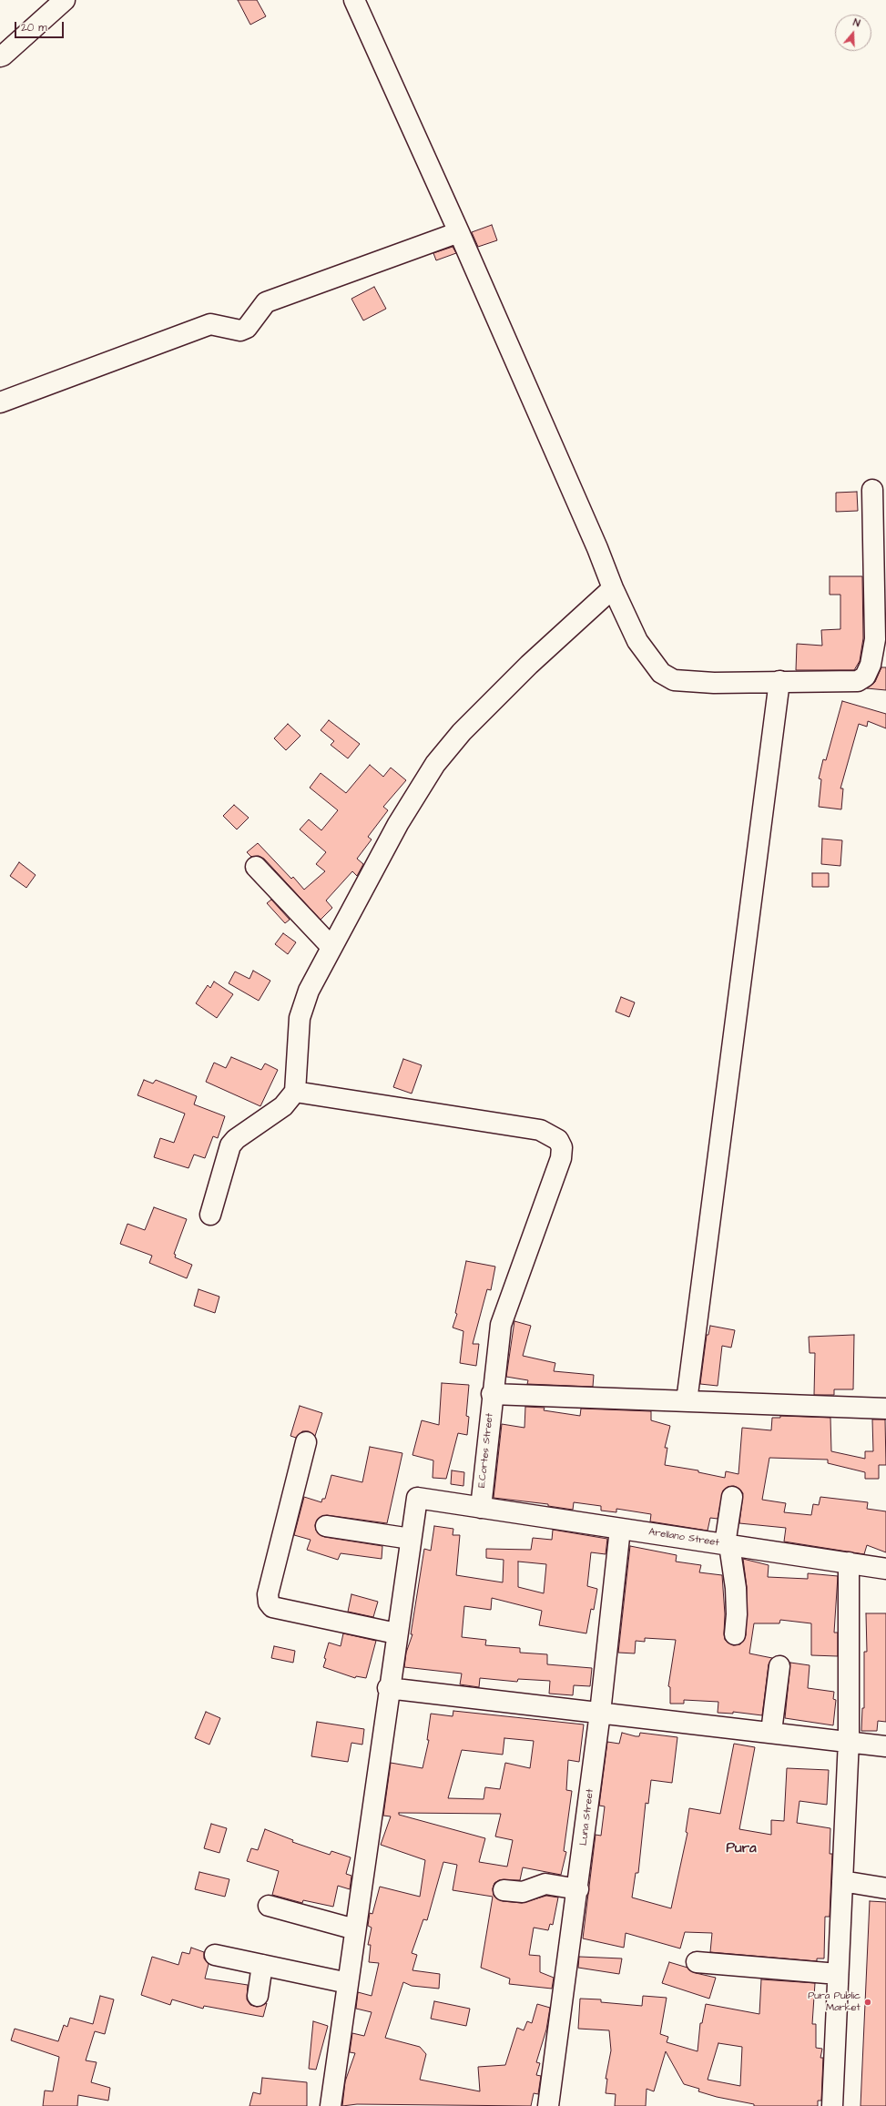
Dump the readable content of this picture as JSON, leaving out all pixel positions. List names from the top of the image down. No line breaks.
{"streets":{"street":["E.Cortes Street","Arellano Street","Luna Street"]},"crossings":[["E.Cortes Street","Arellano Street"],["Arellano Street","Luna Street"]],"districts":["Pura"],"places":["Pura Public Market"],"scale_bar":"20 m","north":"top"}
